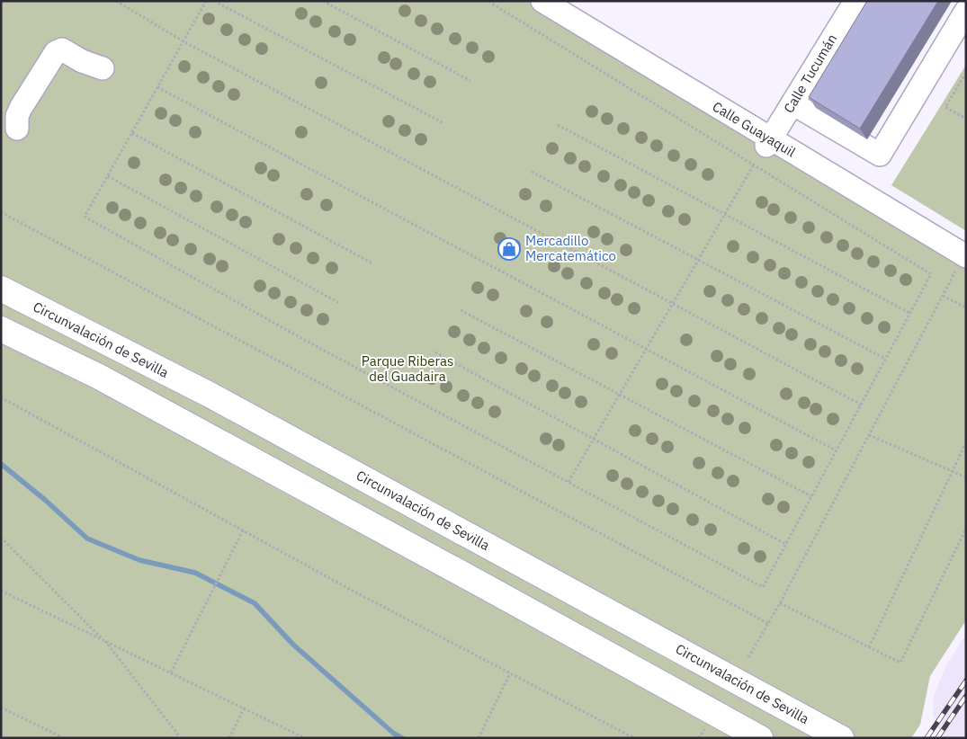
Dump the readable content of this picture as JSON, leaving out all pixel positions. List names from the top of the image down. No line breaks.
{"streets":{"highway":["Circunvalación de Sevilla"],"street":["Calle Tucumán","Calle Guayaquil"]},"crossings":[["Calle Tucumán","Calle Guayaquil"]],"parks":["Parque Riberas del Guadaira"],"places":{"shop":["Mercadillo Mercatemático"]}}
